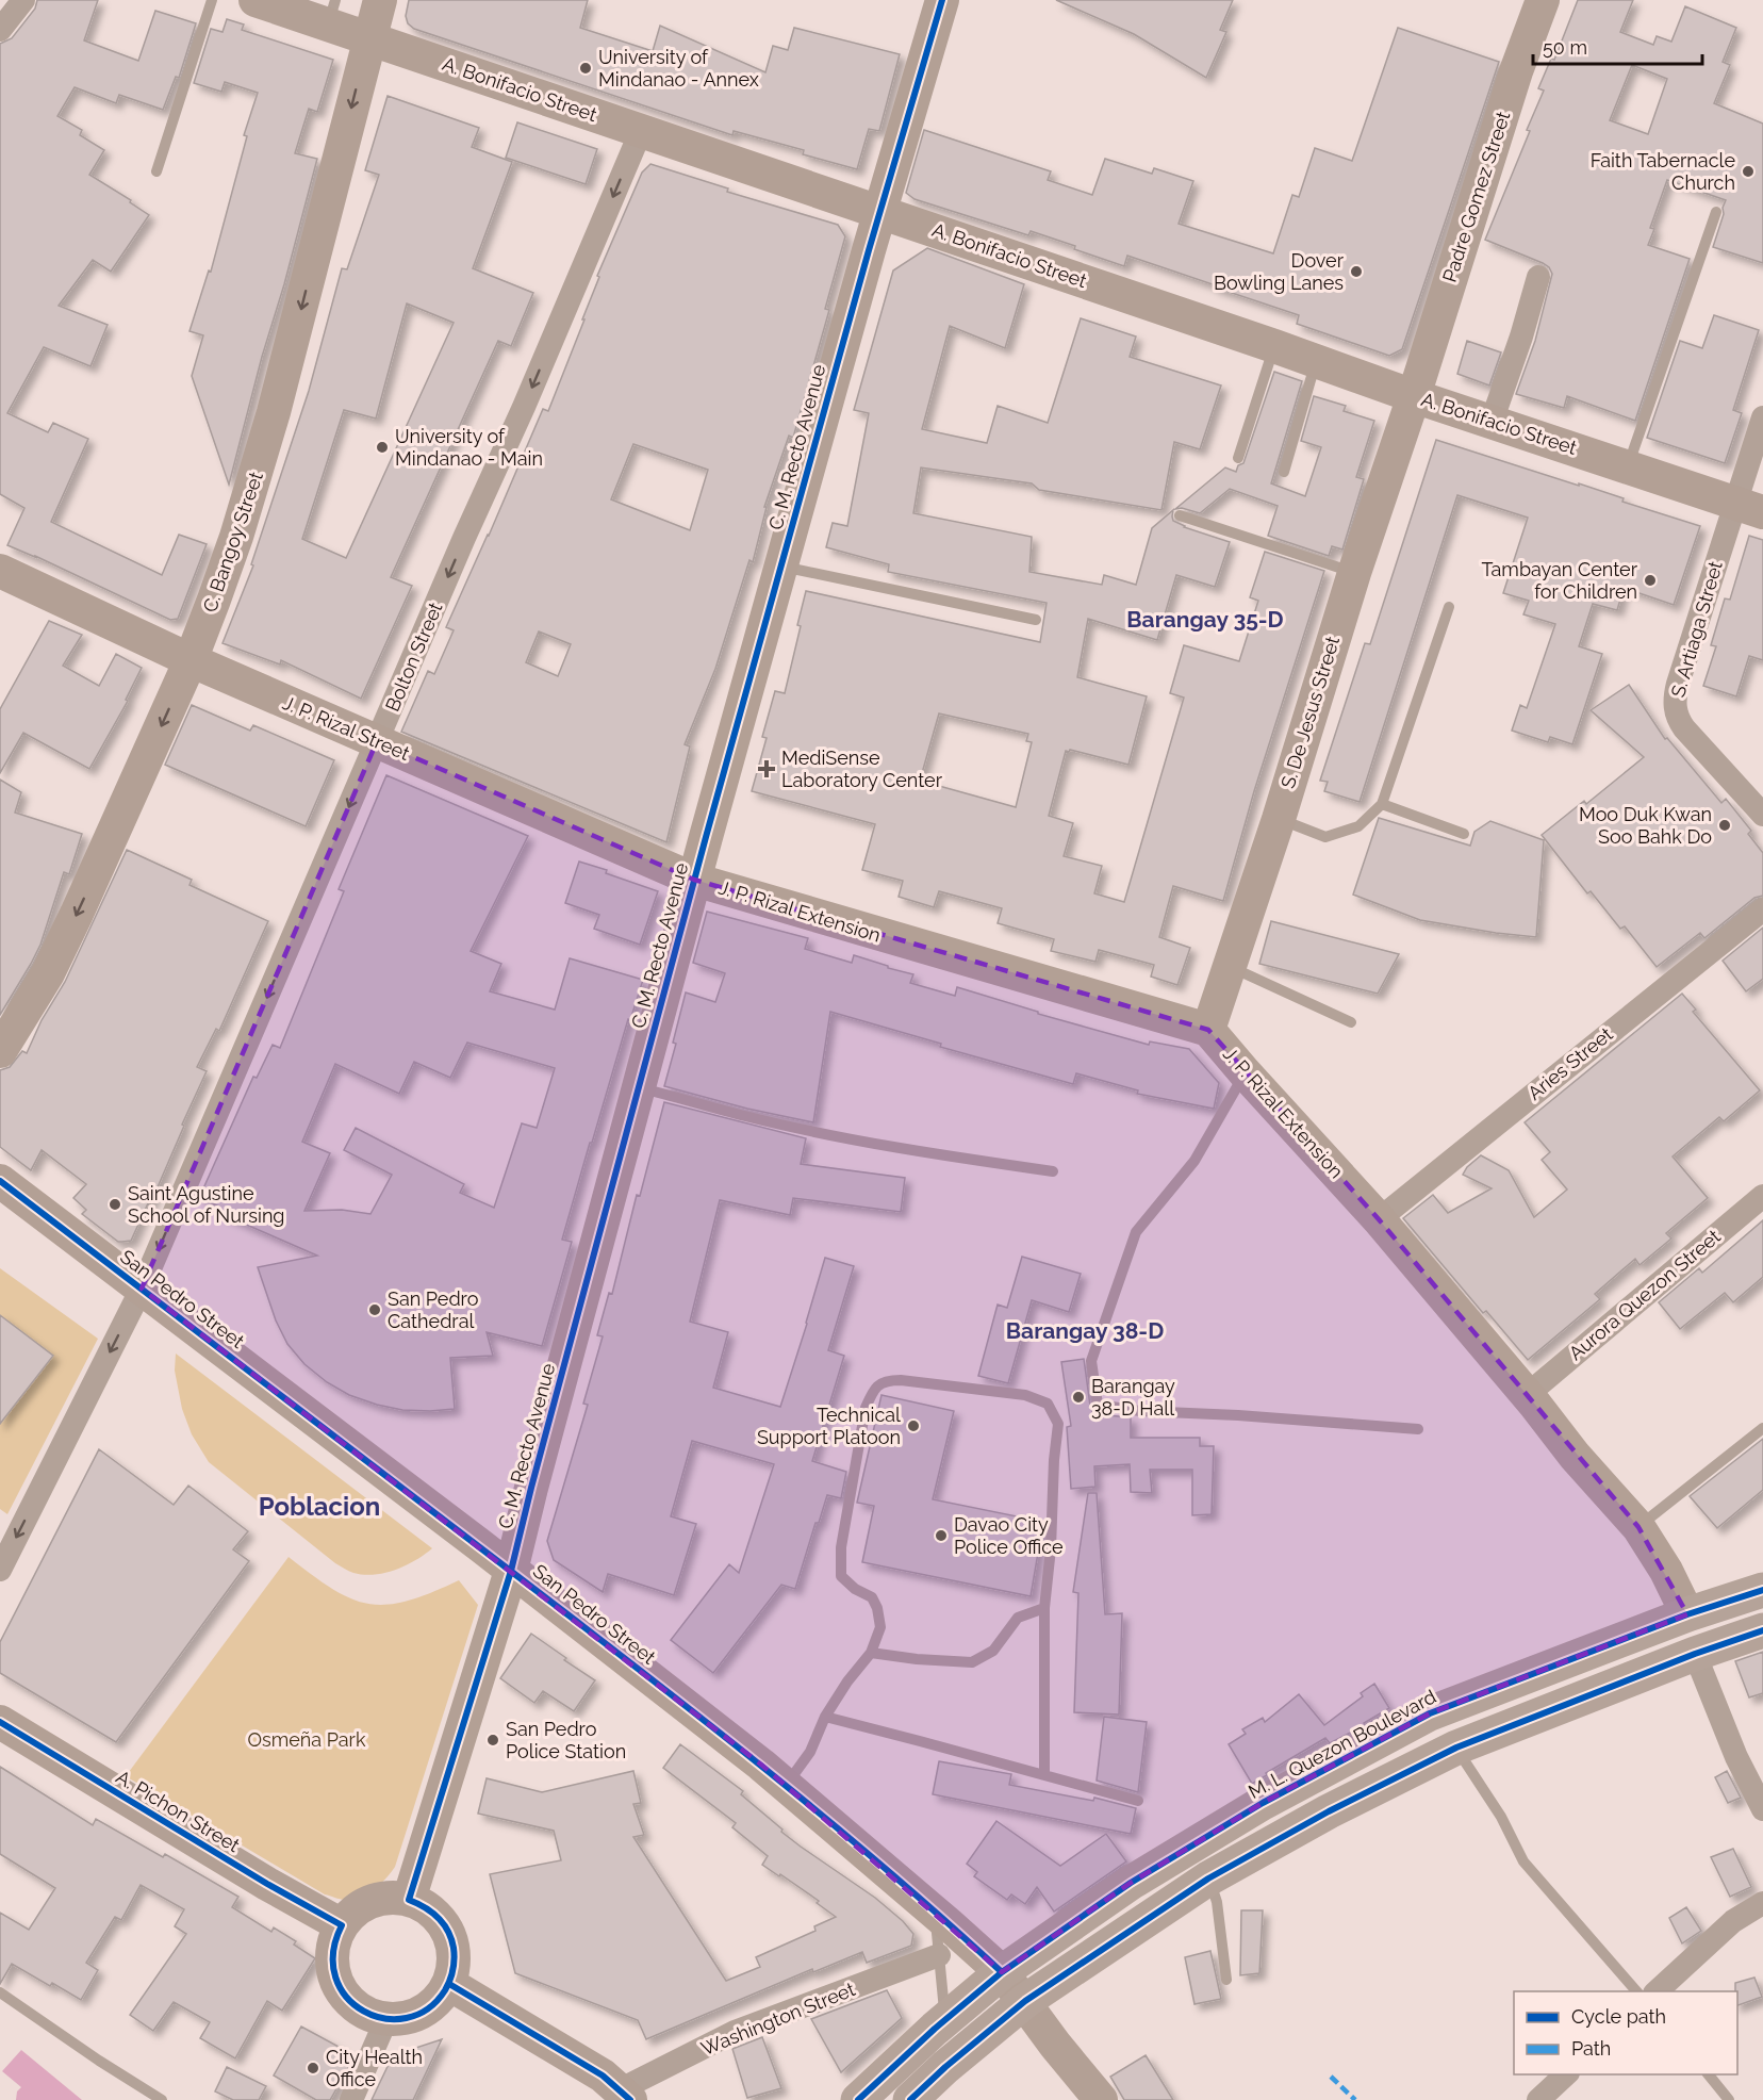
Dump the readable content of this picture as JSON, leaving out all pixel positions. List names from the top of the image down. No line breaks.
{"streets":{"main road":["A. Bonifacio Street","Padre Gomez Street","C. M. Recto Avenue","C. Bangoy Street","S. De Jesus Street","J. P. Rizal Street","J. P. Rizal Extension","San Pedro Street","M. L. Quezon Boulevard","A. Pichon Street"],"street":["S. Artiaga Street","Bolton Street","Aries Street","Aurora Quezon Street","Washington Street"]},"crossings":[["A. Bonifacio Street","Padre Gomez Street"],["A. Bonifacio Street","C. M. Recto Avenue"],["A. Bonifacio Street","C. Bangoy Street"],["A. Bonifacio Street","S. Artiaga Street"],["A. Bonifacio Street","Bolton Street"],["A. Bonifacio Street","S. De Jesus Street"],["Padre Gomez Street","S. De Jesus Street"],["C. M. Recto Avenue","J. P. Rizal Street"],["C. M. Recto Avenue","J. P. Rizal Extension"],["C. M. Recto Avenue","San Pedro Street"],["C. M. Recto Avenue","A. Pichon Street"],["C. Bangoy Street","J. P. Rizal Street"],["Bolton Street","J. P. Rizal Street"],["Bolton Street","San Pedro Street"],["S. De Jesus Street","J. P. Rizal Extension"],["J. P. Rizal Street","J. P. Rizal Extension"],["J. P. Rizal Extension","Aries Street"],["J. P. Rizal Extension","Aurora Quezon Street"],["J. P. Rizal Extension","M. L. Quezon Boulevard"],["San Pedro Street","M. L. Quezon Boulevard"]],"one_way":["C. Bangoy Street","Bolton Street"],"districts":["Barangay 35-D","Barangay 38-D","Poblacion"],"parks":["Osmeña Park"],"places":{"other":["University of Mindanao - Annex","Faith Tabernacle Church","Dover Bowling Lanes","University of Mindanao - Main","Tambayan Center for Children","Moo Duk Kwan Soo Bahk Do","Saint Agustine School of Nursing","San Pedro Cathedral","Barangay 38-D Hall","Technical Support Platoon","Davao City Police Office","San Pedro Police Station","City Health Office"],"health":["MediSense Laboratory Center"]},"legend":["Cycle path","Path"],"scale_bar":"50 m"}
